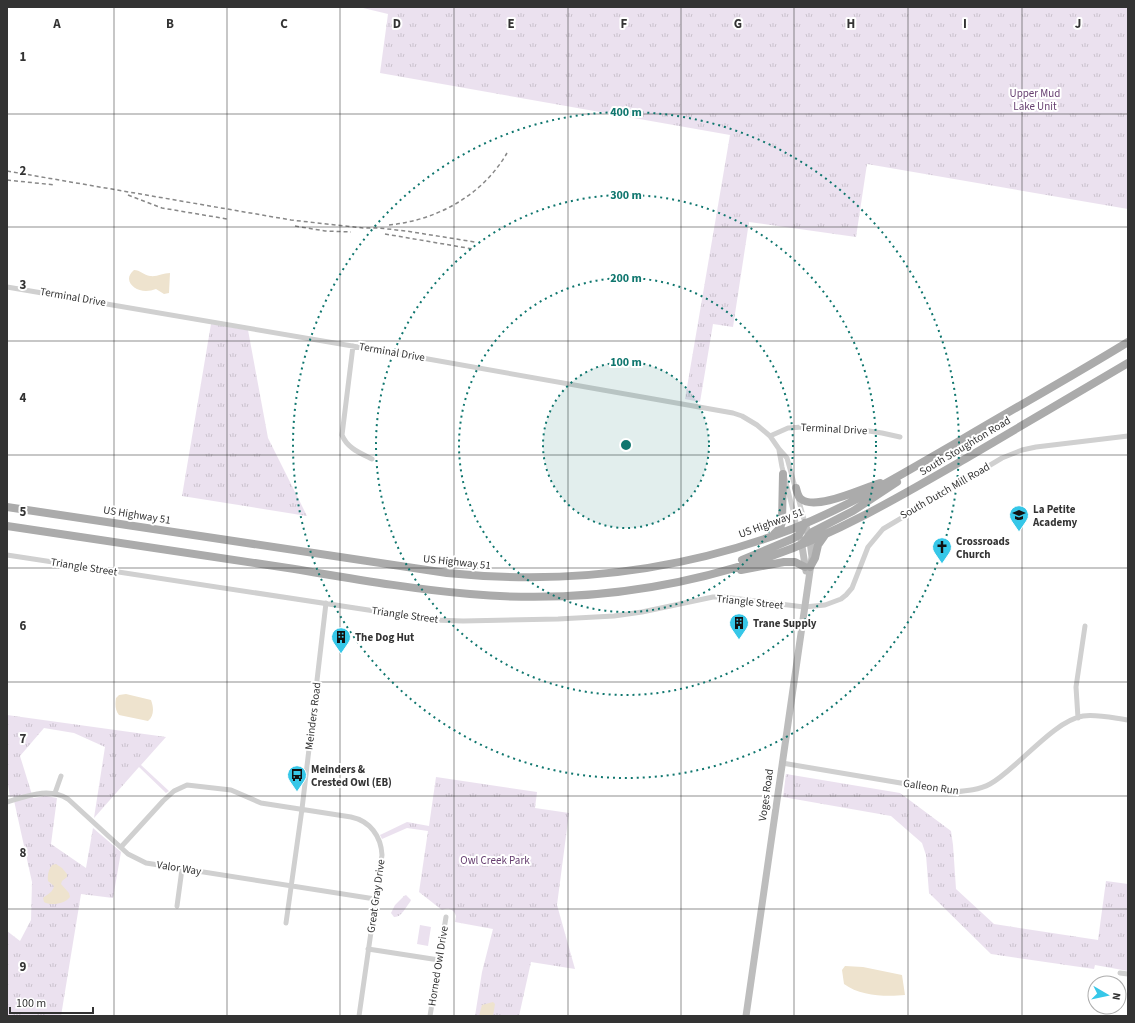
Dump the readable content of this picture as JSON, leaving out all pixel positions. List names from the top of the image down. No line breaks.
{"streets":{"main road":["South Stoughton Road","US Highway 51"],"street":["Terminal Drive","South Dutch Mill Road","Triangle Street","Meinders Road","Galleon Run","Voges Road","Valor Way","Great Gray Drive","Horned Owl Drive"]},"crossings":[["Terminal Drive","US Highway 51"],["Terminal Drive","Voges Road"],["South Stoughton Road","US Highway 51"],["South Stoughton Road","Voges Road"],["South Dutch Mill Road","Triangle Street"],["South Dutch Mill Road","Voges Road"],["US Highway 51","Voges Road"],["Triangle Street","Meinders Road"],["Triangle Street","Voges Road"],["Meinders Road","Valor Way"],["Meinders Road","Great Gray Drive"],["Galleon Run","Voges Road"],["Valor Way","Great Gray Drive"]],"parks":["Upper Mud Lake Unit","Owl Creek Park"],"places":{"school or university":["La Petite Academy"],"church":["Crossroads Church"],"building":["Trane Supply","The Dog Hut"],"bus stop":["Meinders & Crested Owl (EB)"]},"scale_bar":"100 m","north":"right","grid":{"columns":["A","B","C","D","E","F","G","H","I","J"],"rows":["1","2","3","4","5","6","7","8","9"]},"rings":["400 m","300 m","200 m","100 m"]}
